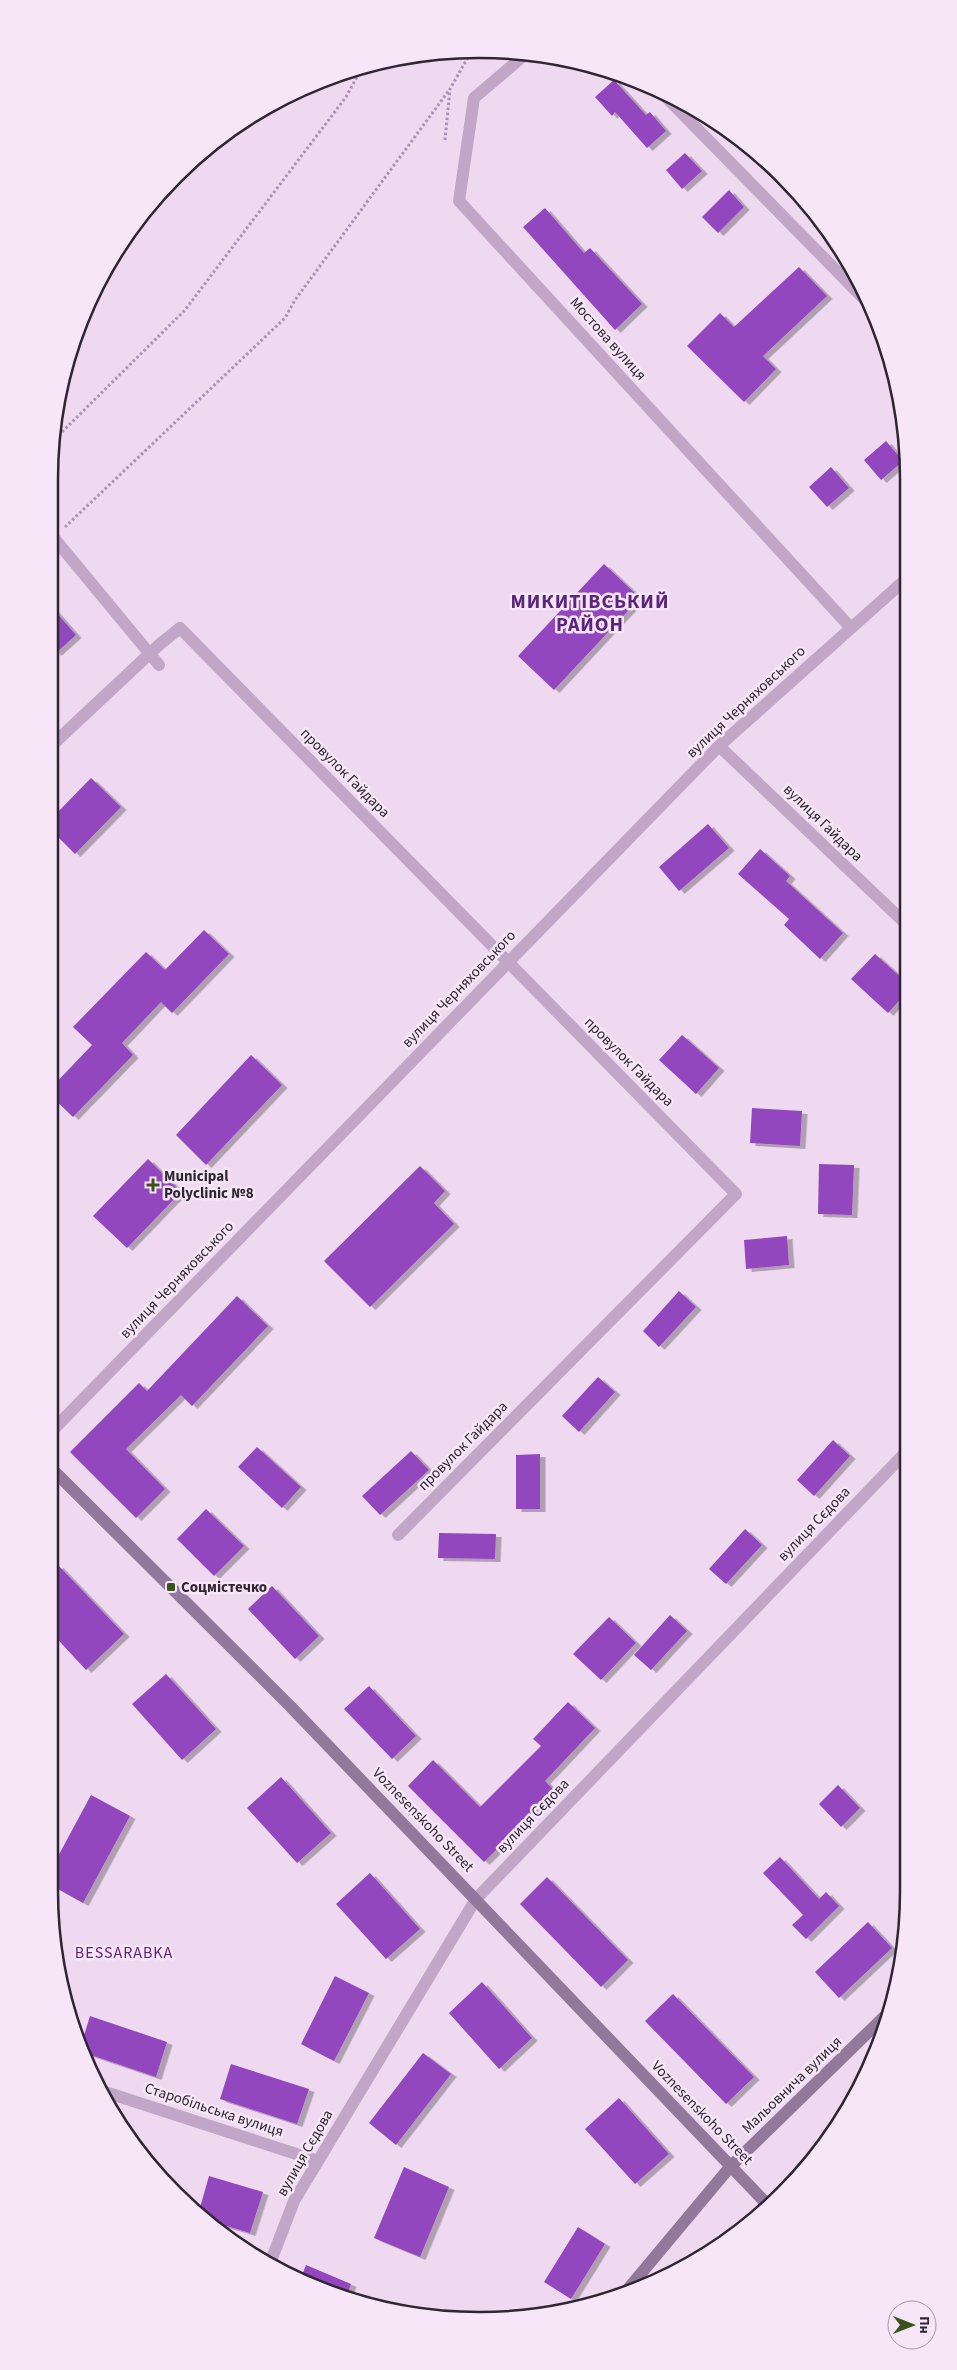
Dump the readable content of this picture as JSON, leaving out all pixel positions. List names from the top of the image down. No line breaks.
{"streets":{"street":["Мостова вулиця","вулиця Черняховського","провулок Гайдара","вулиця Гайдара","вулиця Сєдова","Voznesenskoho Street","Мальовнича вулиця","Старобільська вулиця"]},"crossings":[["Мостова вулиця","вулиця Черняховського"],["вулиця Черняховського","провулок Гайдара"],["вулиця Черняховського","вулиця Гайдара"],["вулиця Сєдова","Voznesenskoho Street"],["вулиця Сєдова","Старобільська вулиця"],["Voznesenskoho Street","Мальовнича вулиця"]],"districts":["МИКИТІВСЬКИЙ РАЙОН","BESSARABKA"],"places":{"health":["Municipal Polyclinic №8"],"transit":["Соцмістечко"]},"north":"right"}
